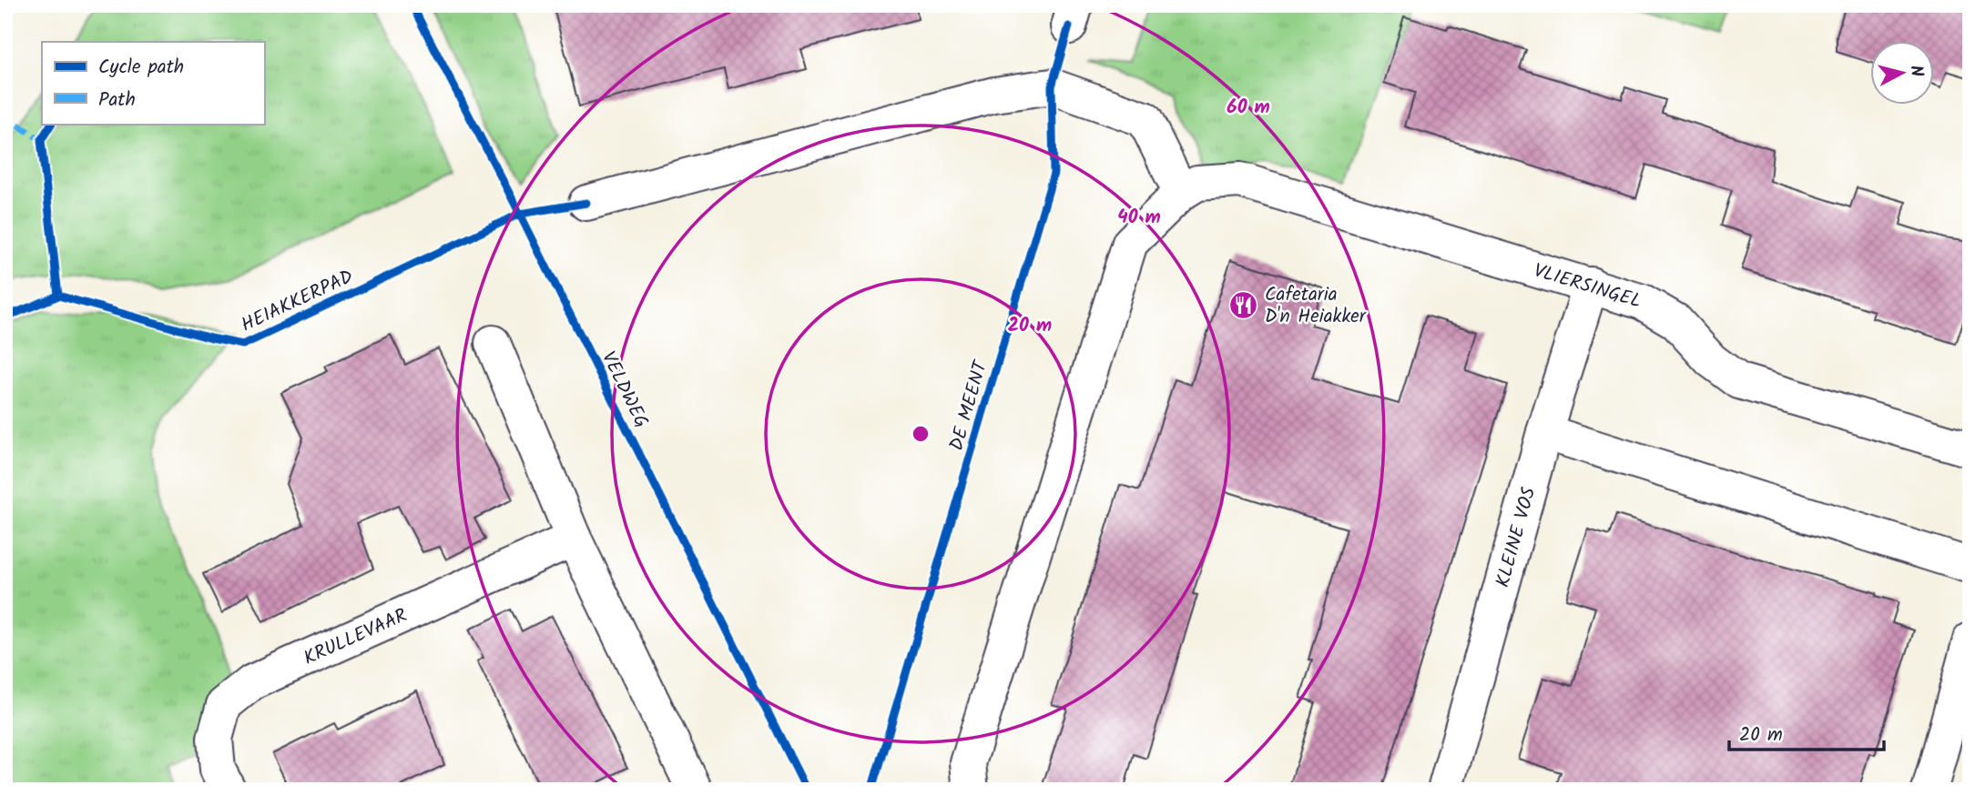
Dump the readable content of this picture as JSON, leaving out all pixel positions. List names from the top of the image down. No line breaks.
{"streets":{"street":["VLIERSINGEL","KLEINE VOS","KRULLEVAAR"],"cycle path":["HEIAKKERPAD","VELDWEG","DE MEENT"]},"crossings":[["VLIERSINGEL","KLEINE VOS"]],"places":{"restaurant":["Cafetaria D'n Heiakker"]},"legend":["Cycle path","Path"],"scale_bar":"20 m","north":"right","rings":["60 m","40 m","20 m"]}
